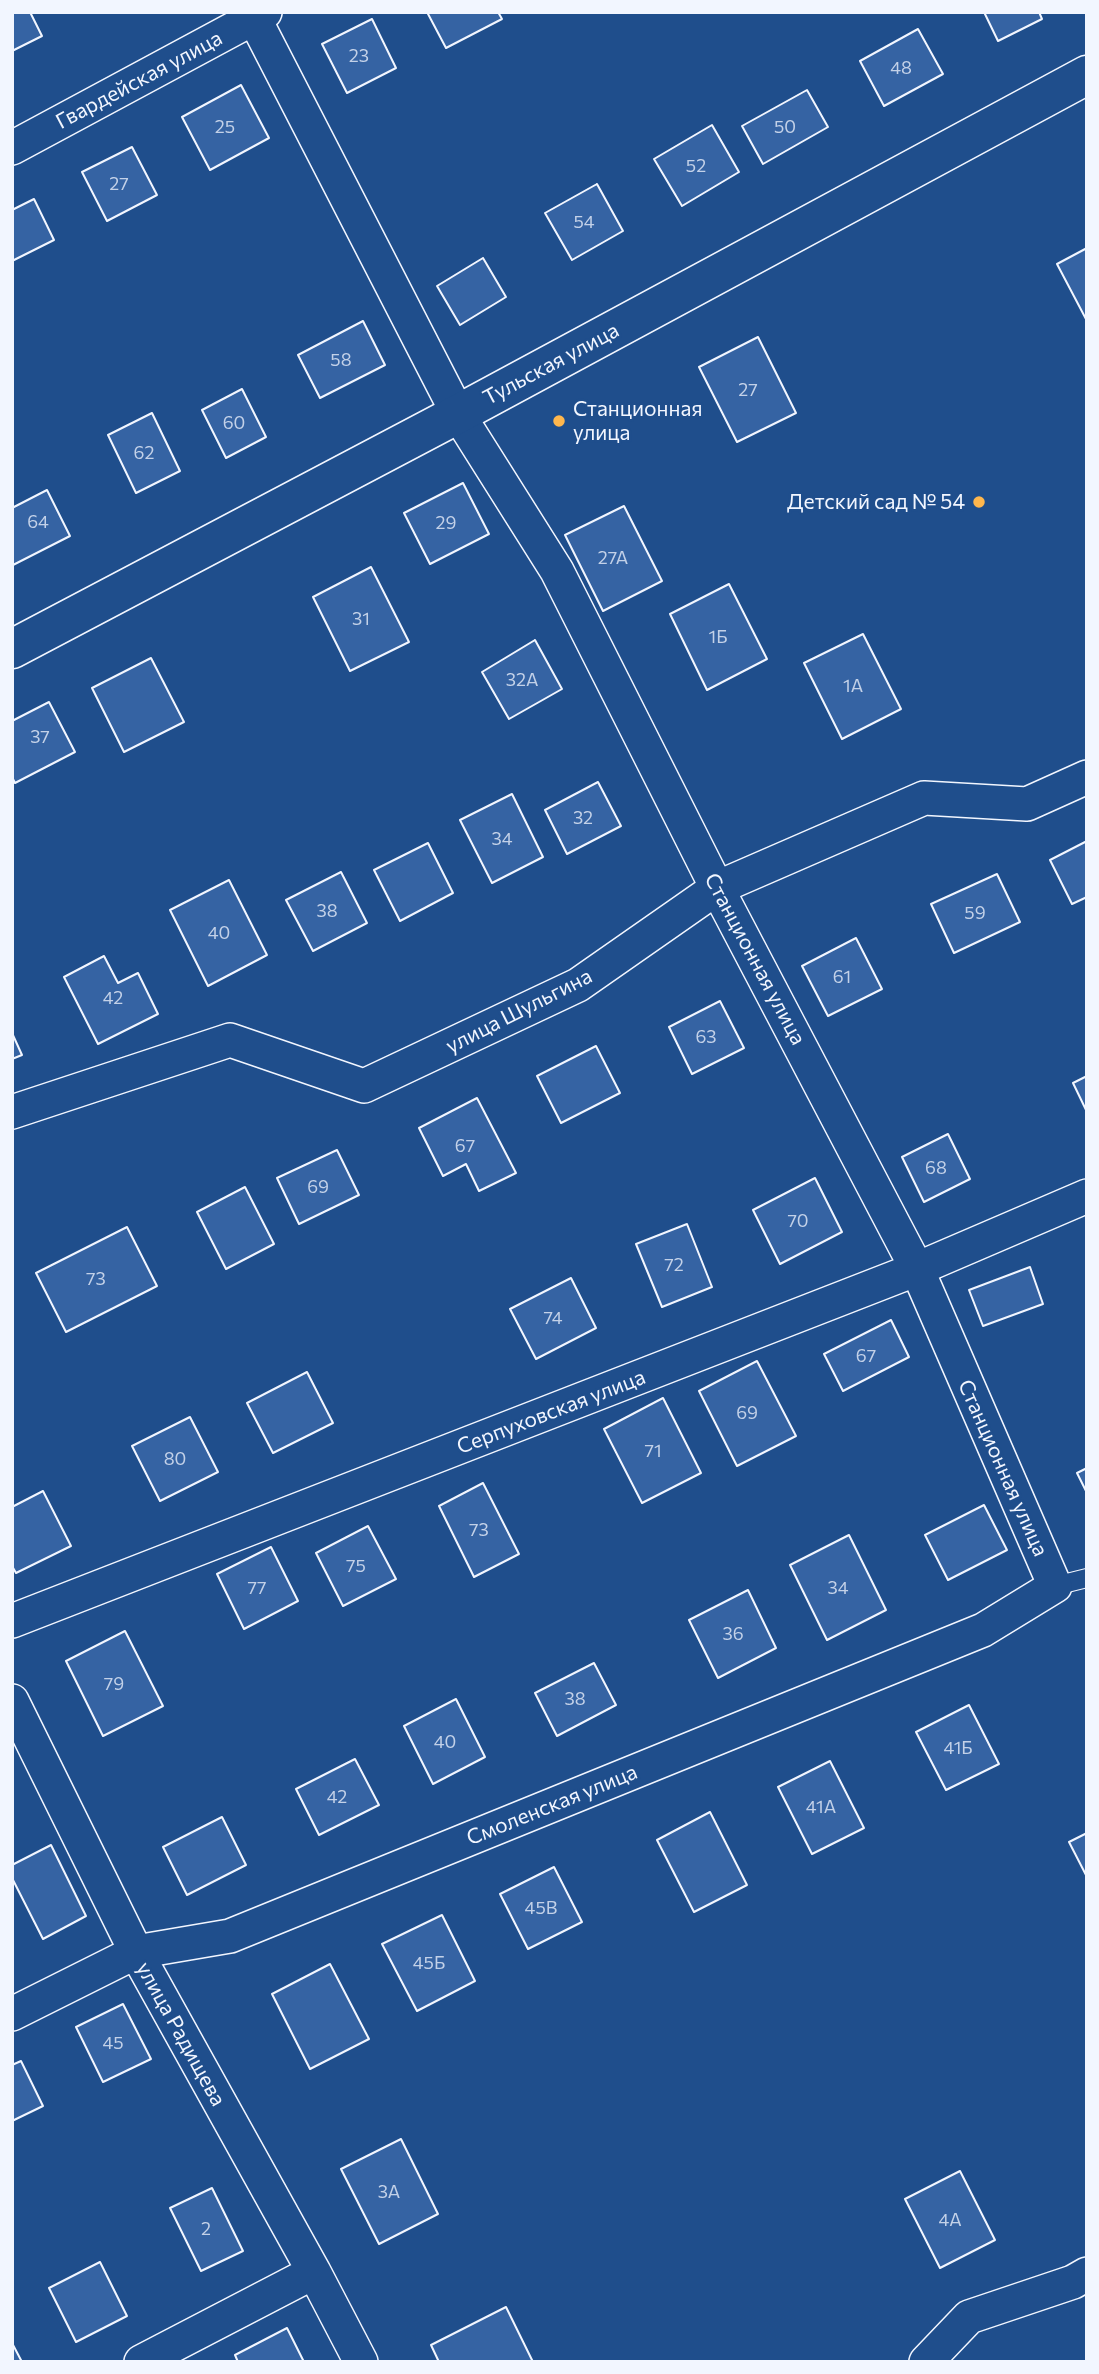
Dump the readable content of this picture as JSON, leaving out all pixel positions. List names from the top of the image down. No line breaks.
{"streets":{"main road":["Тульская улица"],"street":["Гвардейская улица","Станционная улица","улица Шульгина","Серпуховская улица","Смоленская улица","улица Радищева"]},"crossings":[["Гвардейская улица","Станционная улица"],["Тульская улица","Станционная улица"],["Станционная улица","улица Шульгина"],["Станционная улица","Серпуховская улица"],["Станционная улица","Смоленская улица"],["Смоленская улица","улица Радищева"]],"places":["Станционная улица","Детский сад № 54"],"house_numbers":["23","48","25","50","52","27","54","58","27","60","62","64","29","27А","31","1Б","32А","1А","37","32","34","38","59","40","61","42","63","67","68","69","70","72","73","74","67","69","71","80","73","75","77","34","36","79","38","40","41Б","42","41А","45В","45Б","45","3А","4А","2"]}
